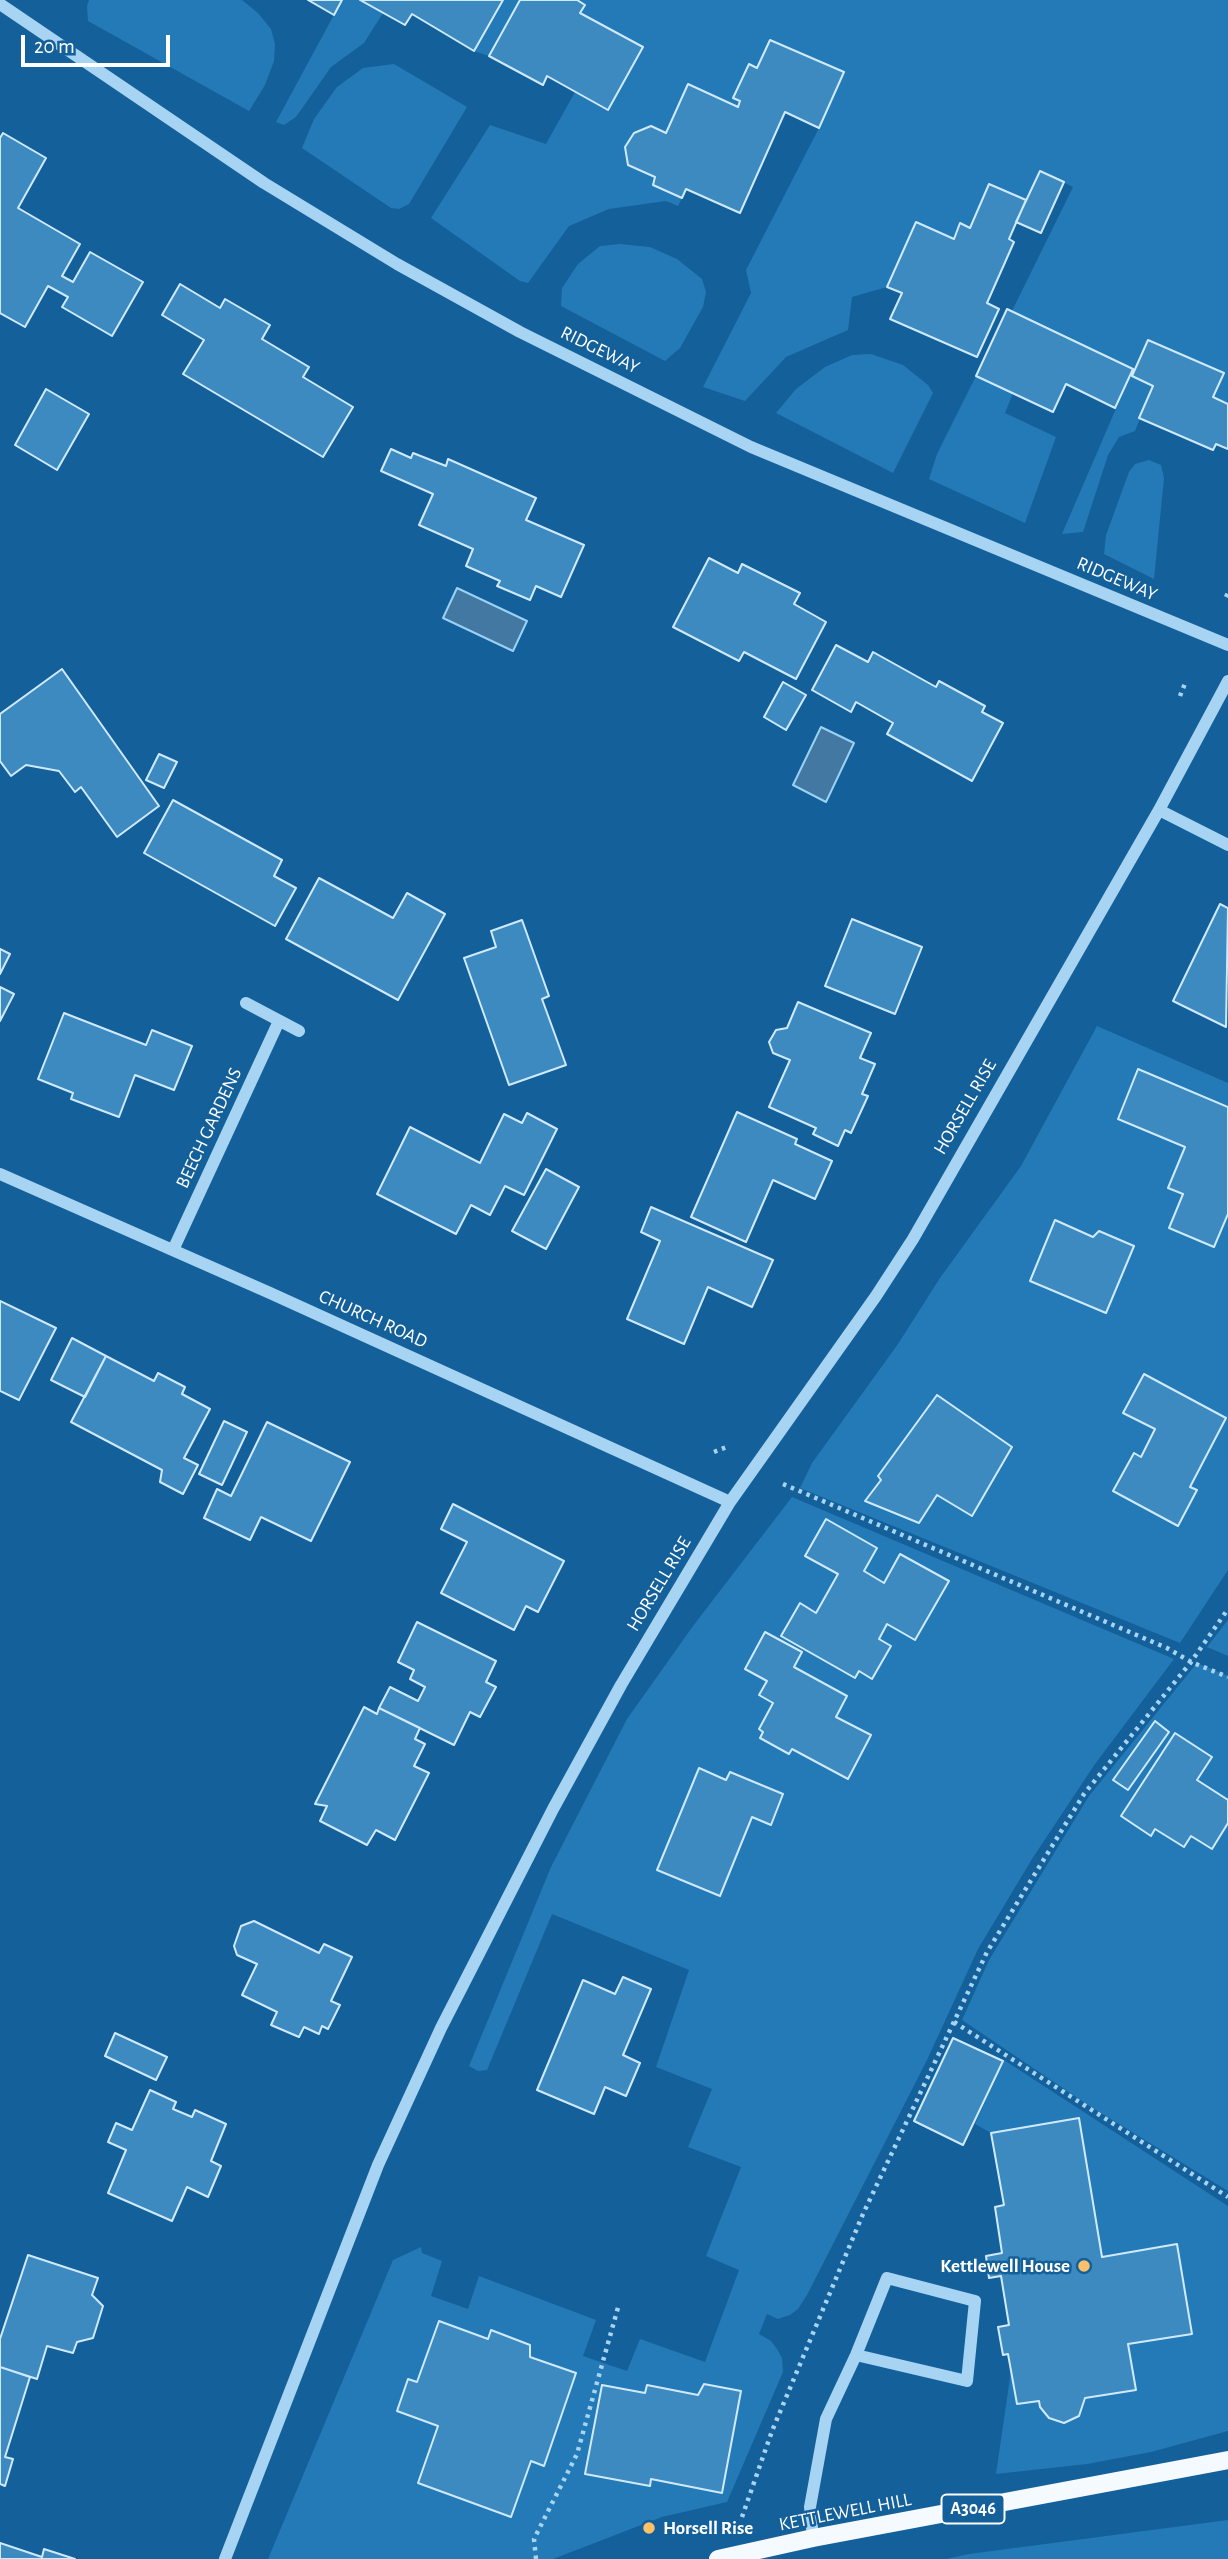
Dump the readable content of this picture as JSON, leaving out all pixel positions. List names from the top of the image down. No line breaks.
{"streets":{"main road":["A3046","KETTLEWELL HILL"],"street":["RIDGEWAY","HORSELL RISE","BEECH GARDENS","CHURCH ROAD"]},"crossings":[["HORSELL RISE","CHURCH ROAD"],["BEECH GARDENS","CHURCH ROAD"]],"places":["Kettlewell House","Horsell Rise"],"scale_bar":"20 m"}
